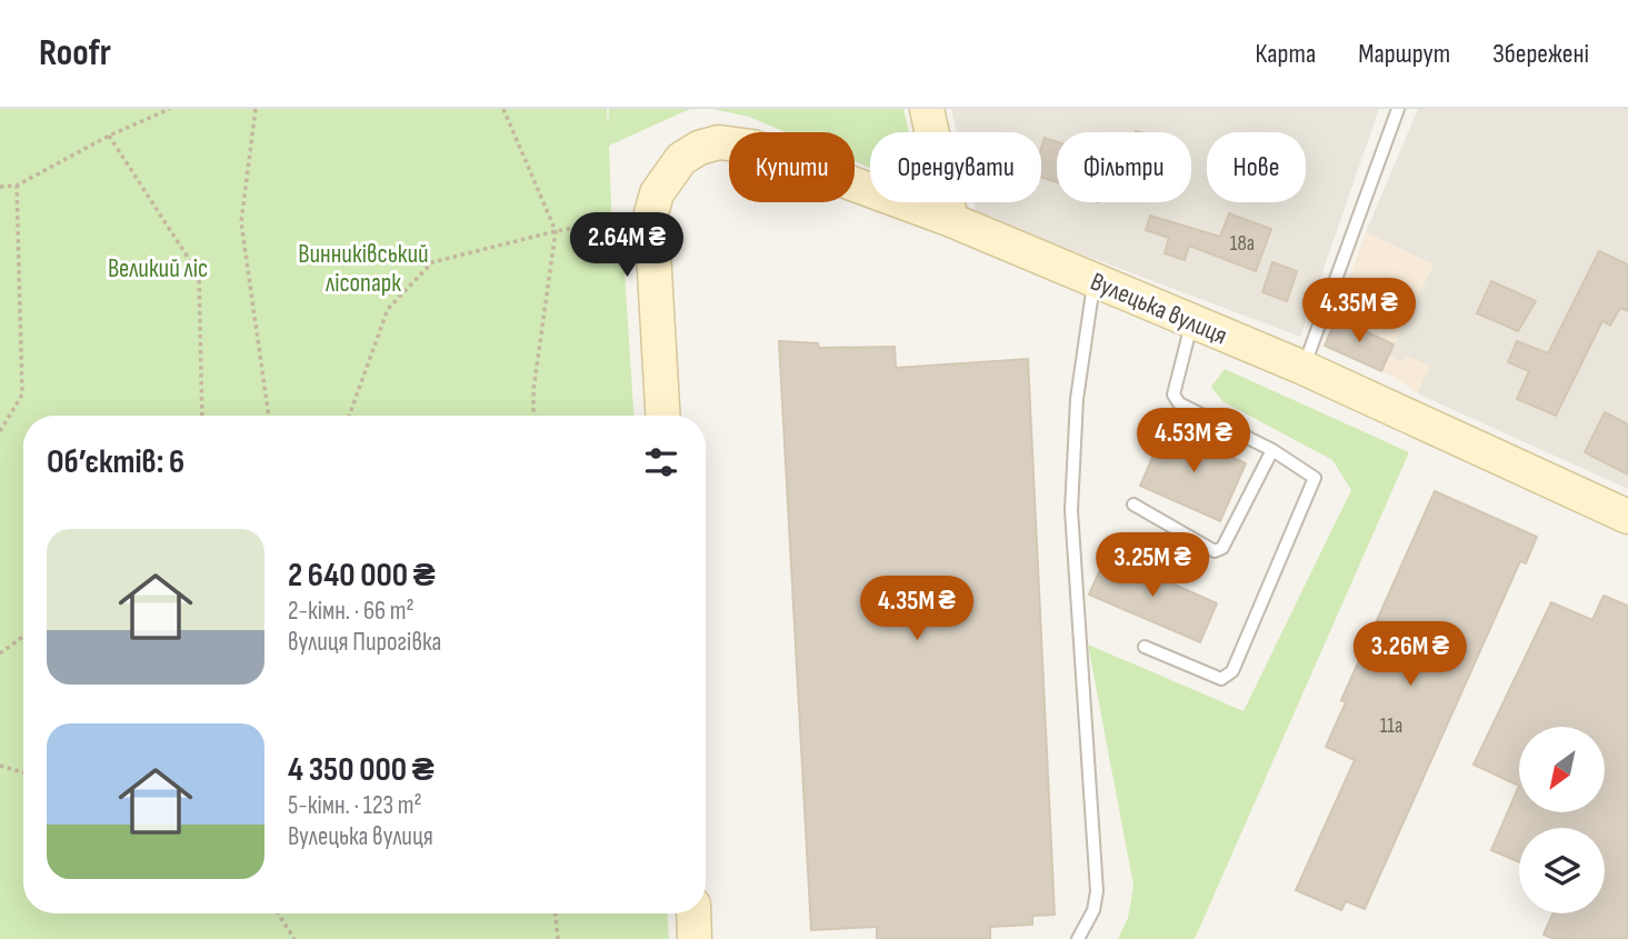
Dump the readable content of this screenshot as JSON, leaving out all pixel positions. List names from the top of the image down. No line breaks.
{"streets":{"street":["Вулецька вулиця"]},"parks":["Винниківський лісопарк","Великий ліс"],"house_numbers":["18а","11а"],"north":"bottom left","page":{"header":"Roofr","nav":["Карта","Маршрут","Збережені"],"chip":["Купити","Орендувати","Фільтри","Нове"],"price":["2.64M ₴","4.35M ₴","4.53M ₴","3.25M ₴","4.35M ₴","3.26M ₴"],"heading":"Об’єктів: 6","list":[{"name":"2 640 000 ₴","note":"2-кімн. · 66 m² · вулиця Пирогівка"},{"name":"4 350 000 ₴","note":"5-кімн. · 123 m² · Вулецька вулиця"}]}}
